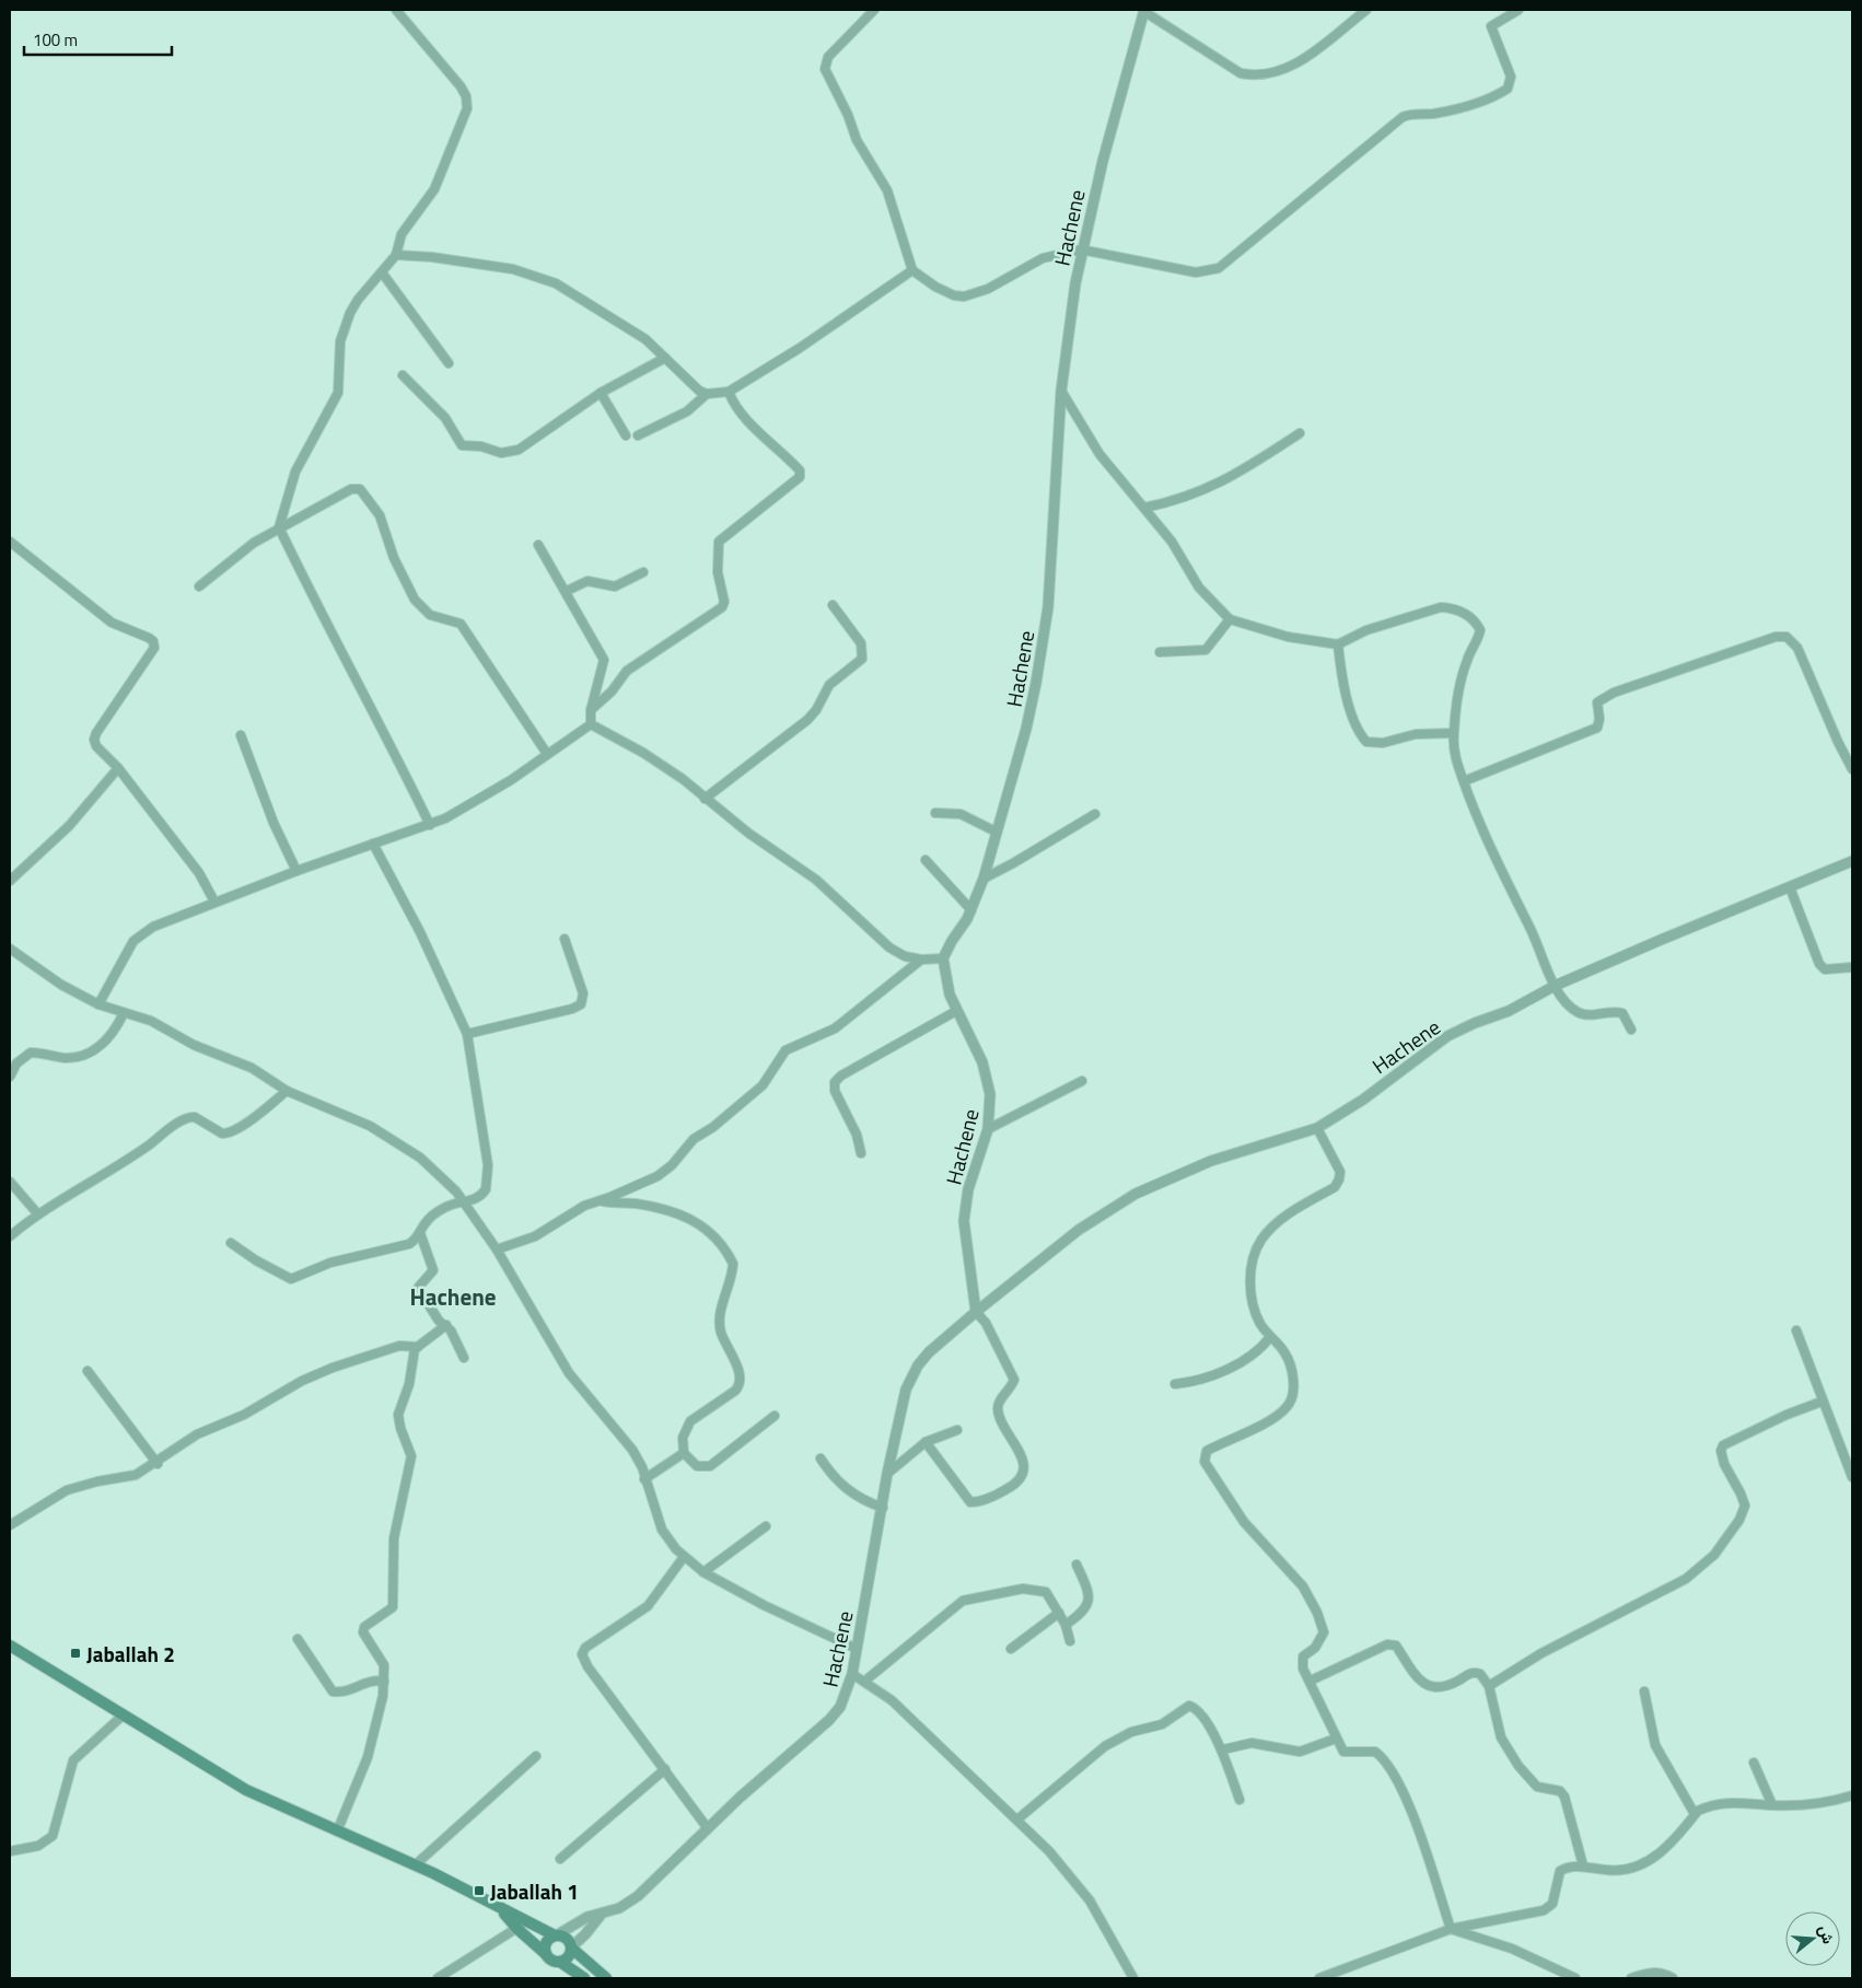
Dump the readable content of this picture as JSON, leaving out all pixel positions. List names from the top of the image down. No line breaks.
{"streets":{"street":["Hachene"]},"districts":["Hachene"],"places":{"transit":["Jaballah 2","Jaballah 1"]},"scale_bar":"100 m","north":"right"}
